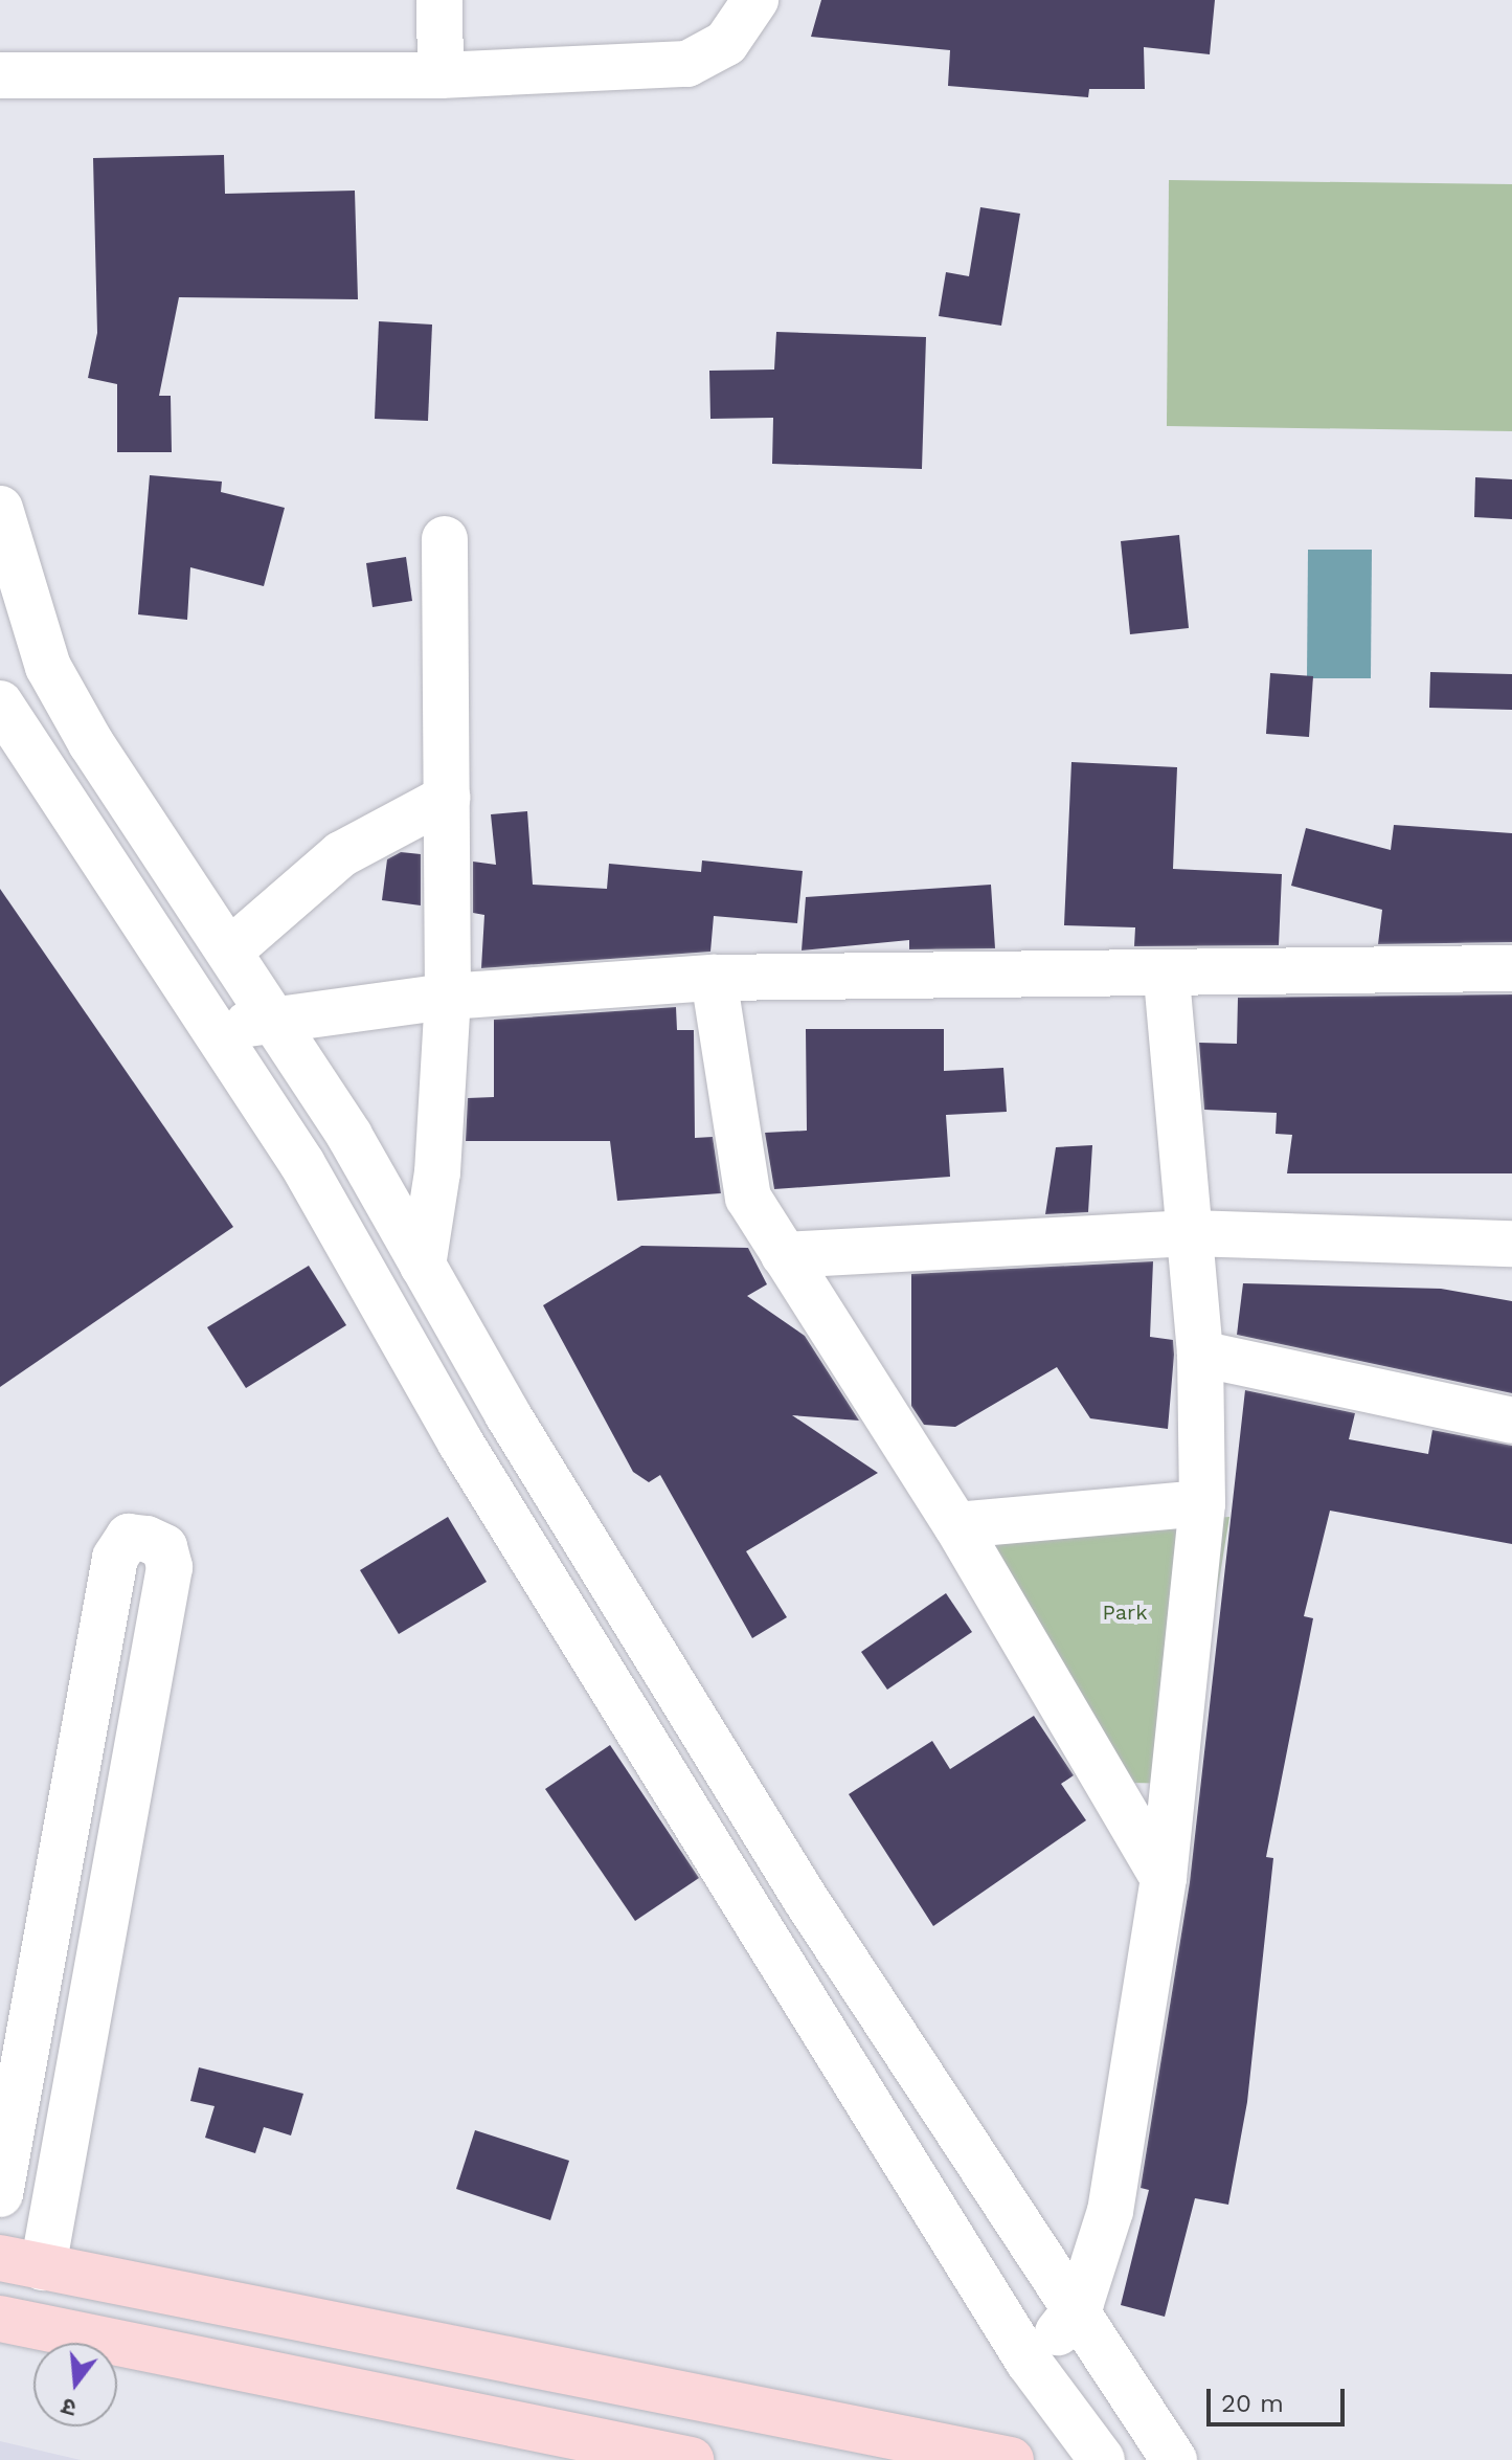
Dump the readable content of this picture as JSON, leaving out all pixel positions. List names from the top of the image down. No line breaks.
{"parks":["Park"],"scale_bar":"20 m","north":"bottom"}
